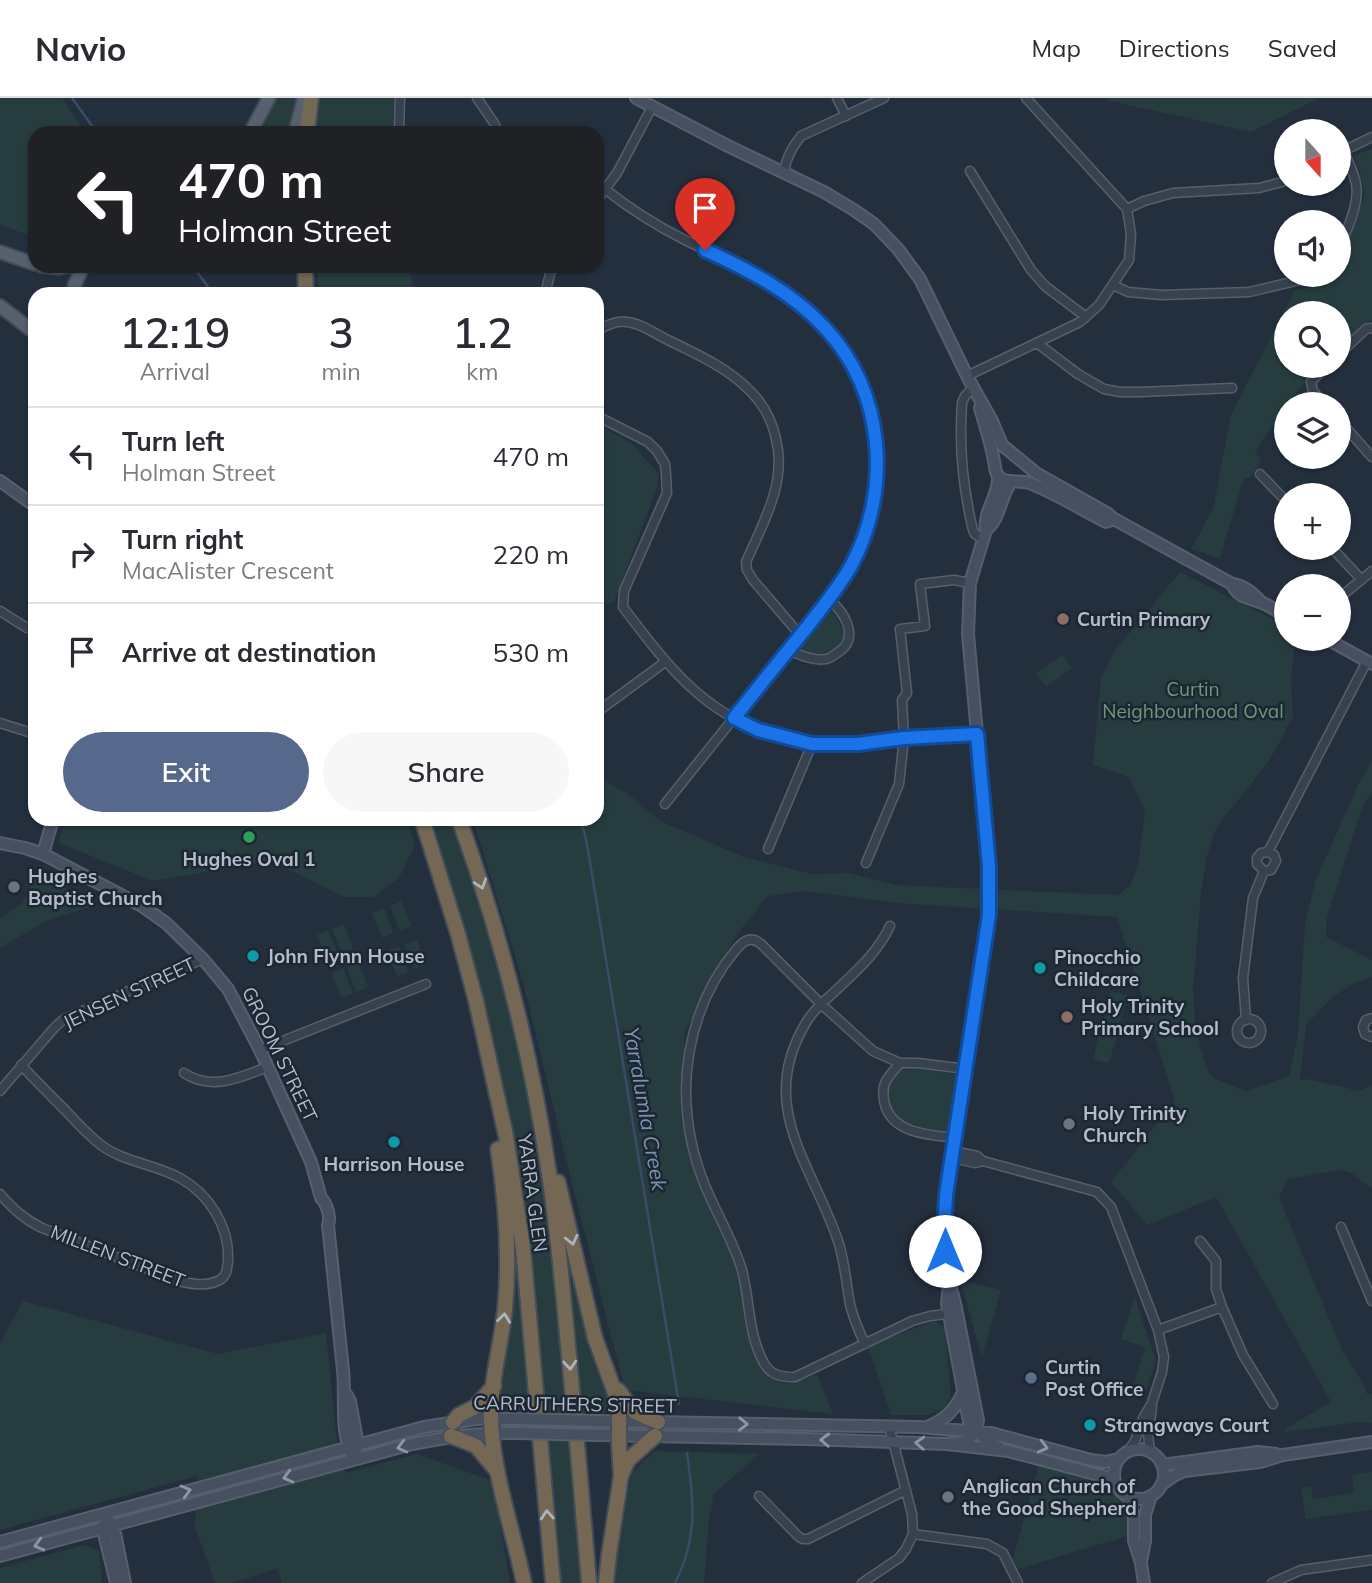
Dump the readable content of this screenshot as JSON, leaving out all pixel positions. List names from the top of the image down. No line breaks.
{"streets":{"highway":["YARRA GLEN"],"main road":["GROOM STREET","CARRUTHERS STREET"],"street":["JENSEN STREET","MILLEN STREET"]},"crossings":[["JENSEN STREET","GROOM STREET"],["JENSEN STREET","MILLEN STREET"],["GROOM STREET","CARRUTHERS STREET"]],"water":["Yarralumla Creek"],"parks":["Curtin Neighbourhood Oval"],"places":["Curtin Primary","Hughes Oval 1","Hughes Baptist Church","John Flynn House","Pinocchio Childcare","Holy Trinity Primary School","Holy Trinity Church","Harrison House","Curtin Post Office","Strangways Court","Anglican Church of the Good Shepherd"],"north":"bottom","page":{"header":"Navio","nav":["Map","Directions","Saved"],"map_buttons":["+","−"],"turn":["470 m","Holman Street"],"eta":["12:19","Arrival","3","min","1.2","km"],"list":[{"name":"Turn left","note":"Holman Street","value":"470 m"},{"name":"Turn right","note":"MacAlister Crescent","value":"220 m"},{"name":"Arrive at destination","value":"530 m"}],"buttons":["Exit","Share"]}}
